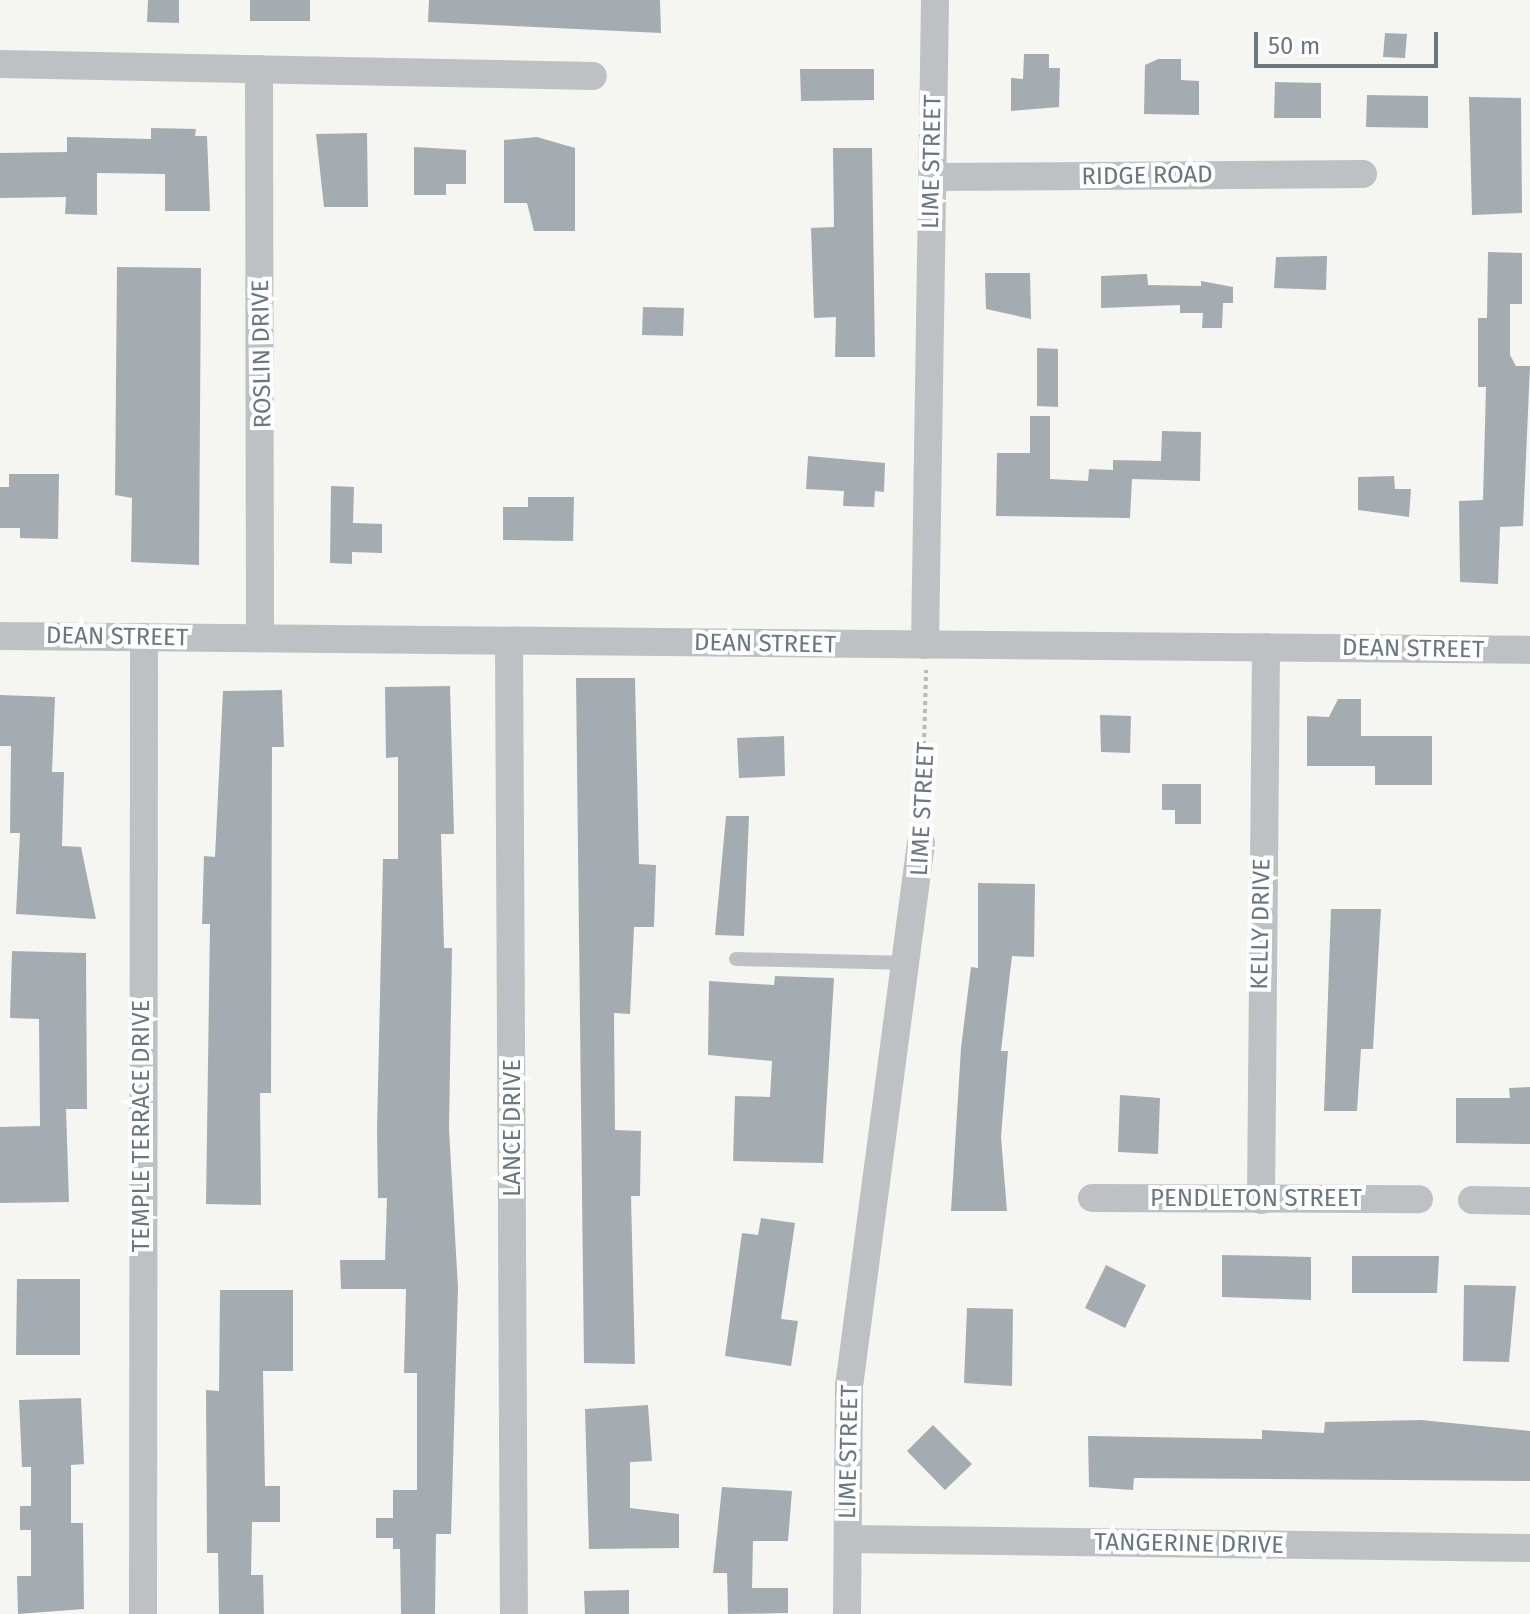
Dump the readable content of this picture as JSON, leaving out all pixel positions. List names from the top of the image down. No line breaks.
{"streets":{"street":["LIME STREET","RIDGE ROAD","ROSLIN DRIVE","DEAN STREET","KELLY DRIVE","TEMPLE TERRACE DRIVE","LANCE DRIVE","PENDLETON STREET","TANGERINE DRIVE"]},"crossings":[["LIME STREET","RIDGE ROAD"],["LIME STREET","DEAN STREET"],["LIME STREET","TANGERINE DRIVE"],["ROSLIN DRIVE","DEAN STREET"],["DEAN STREET","KELLY DRIVE"],["DEAN STREET","TEMPLE TERRACE DRIVE"],["DEAN STREET","LANCE DRIVE"],["KELLY DRIVE","PENDLETON STREET"]],"scale_bar":"50 m"}
